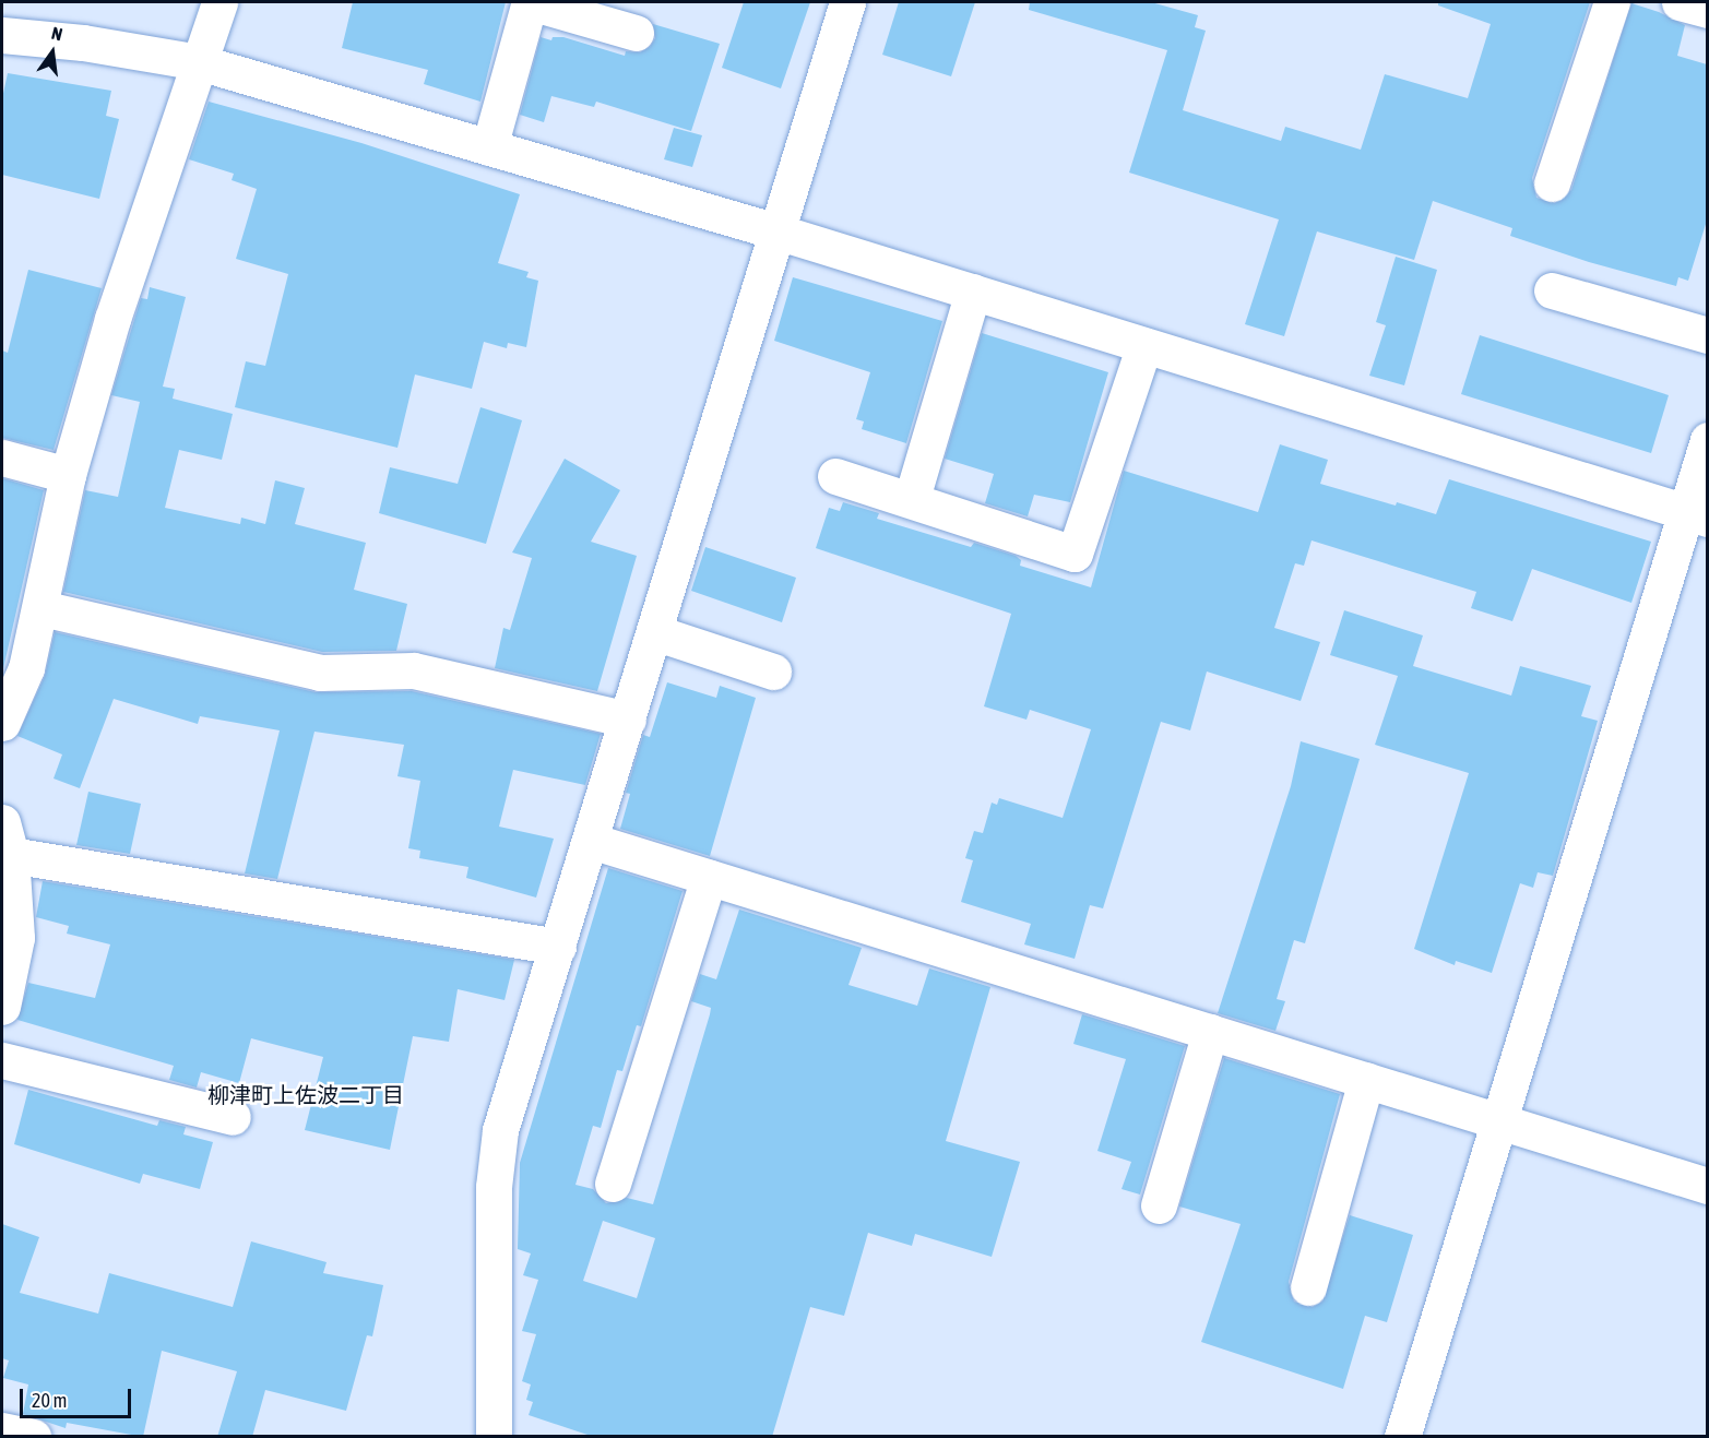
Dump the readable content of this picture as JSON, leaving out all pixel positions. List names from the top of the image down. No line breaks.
{"districts":["柳津町上佐波二丁目"],"scale_bar":"20 m","north":"top"}
